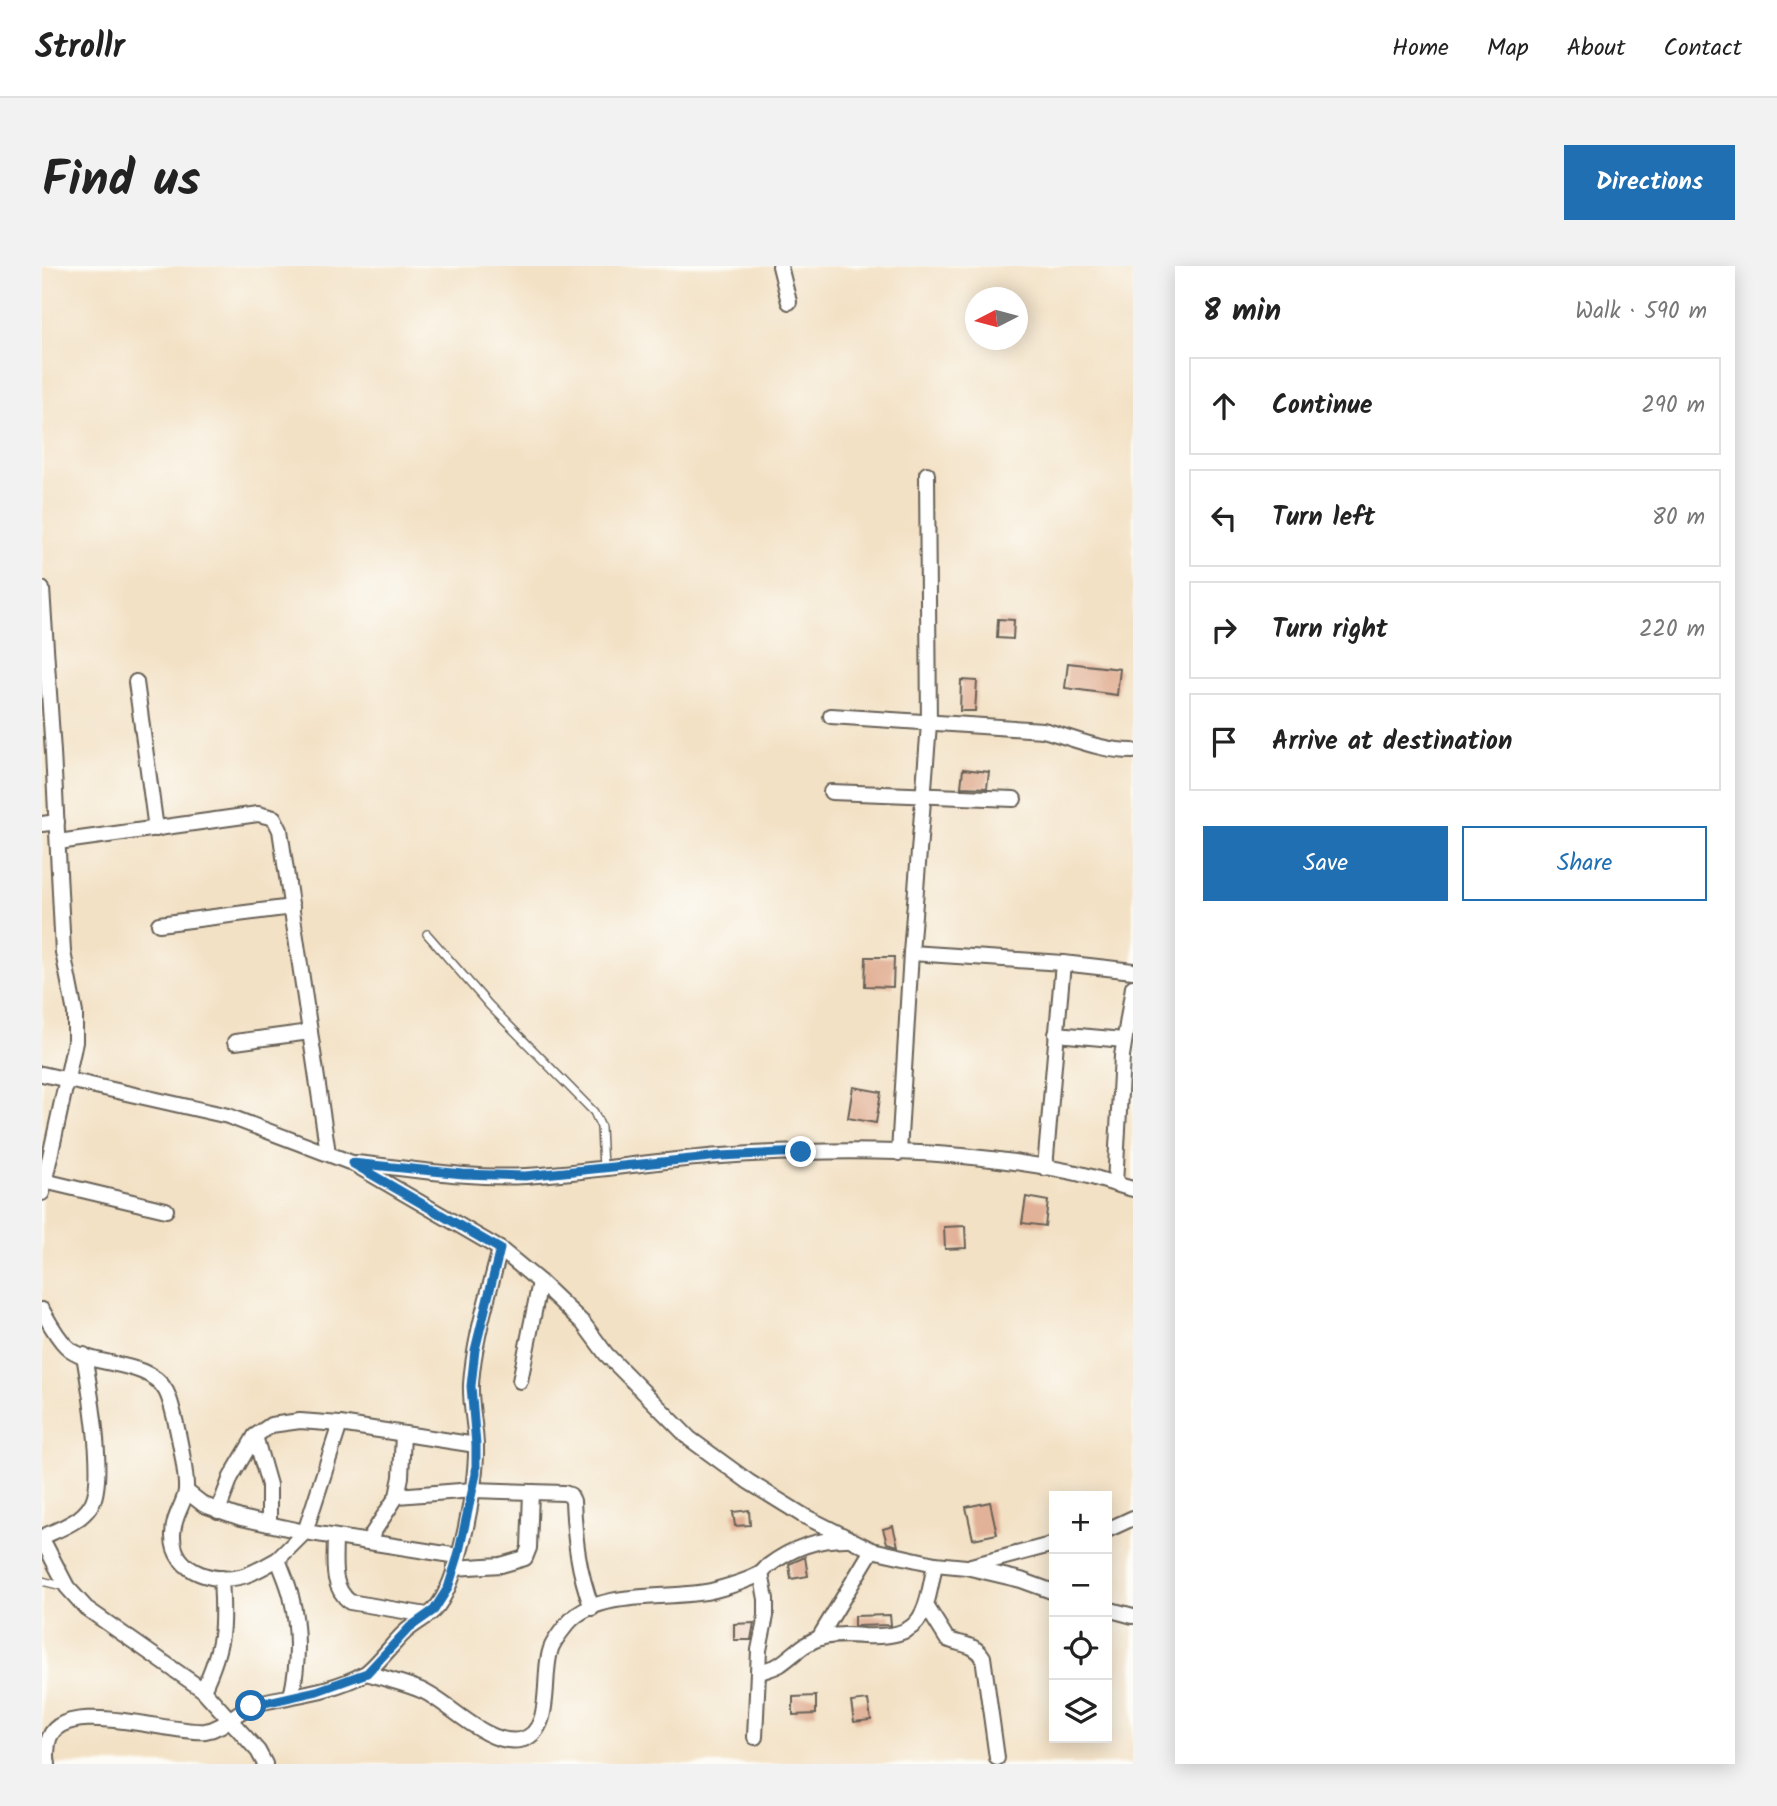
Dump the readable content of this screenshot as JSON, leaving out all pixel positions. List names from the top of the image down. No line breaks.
{"north":"left","page":{"header":"Strollr","nav":["Home","Map","About","Contact"],"title":"Find us","buttons":["Directions",["Save","Share"]],"heading":["8 min","Walk · 590 m"],"list":[["Continue","290 m"],["Turn left","80 m"],["Turn right","220 m"],"Arrive at destination"],"map_buttons":["+","−"]}}
